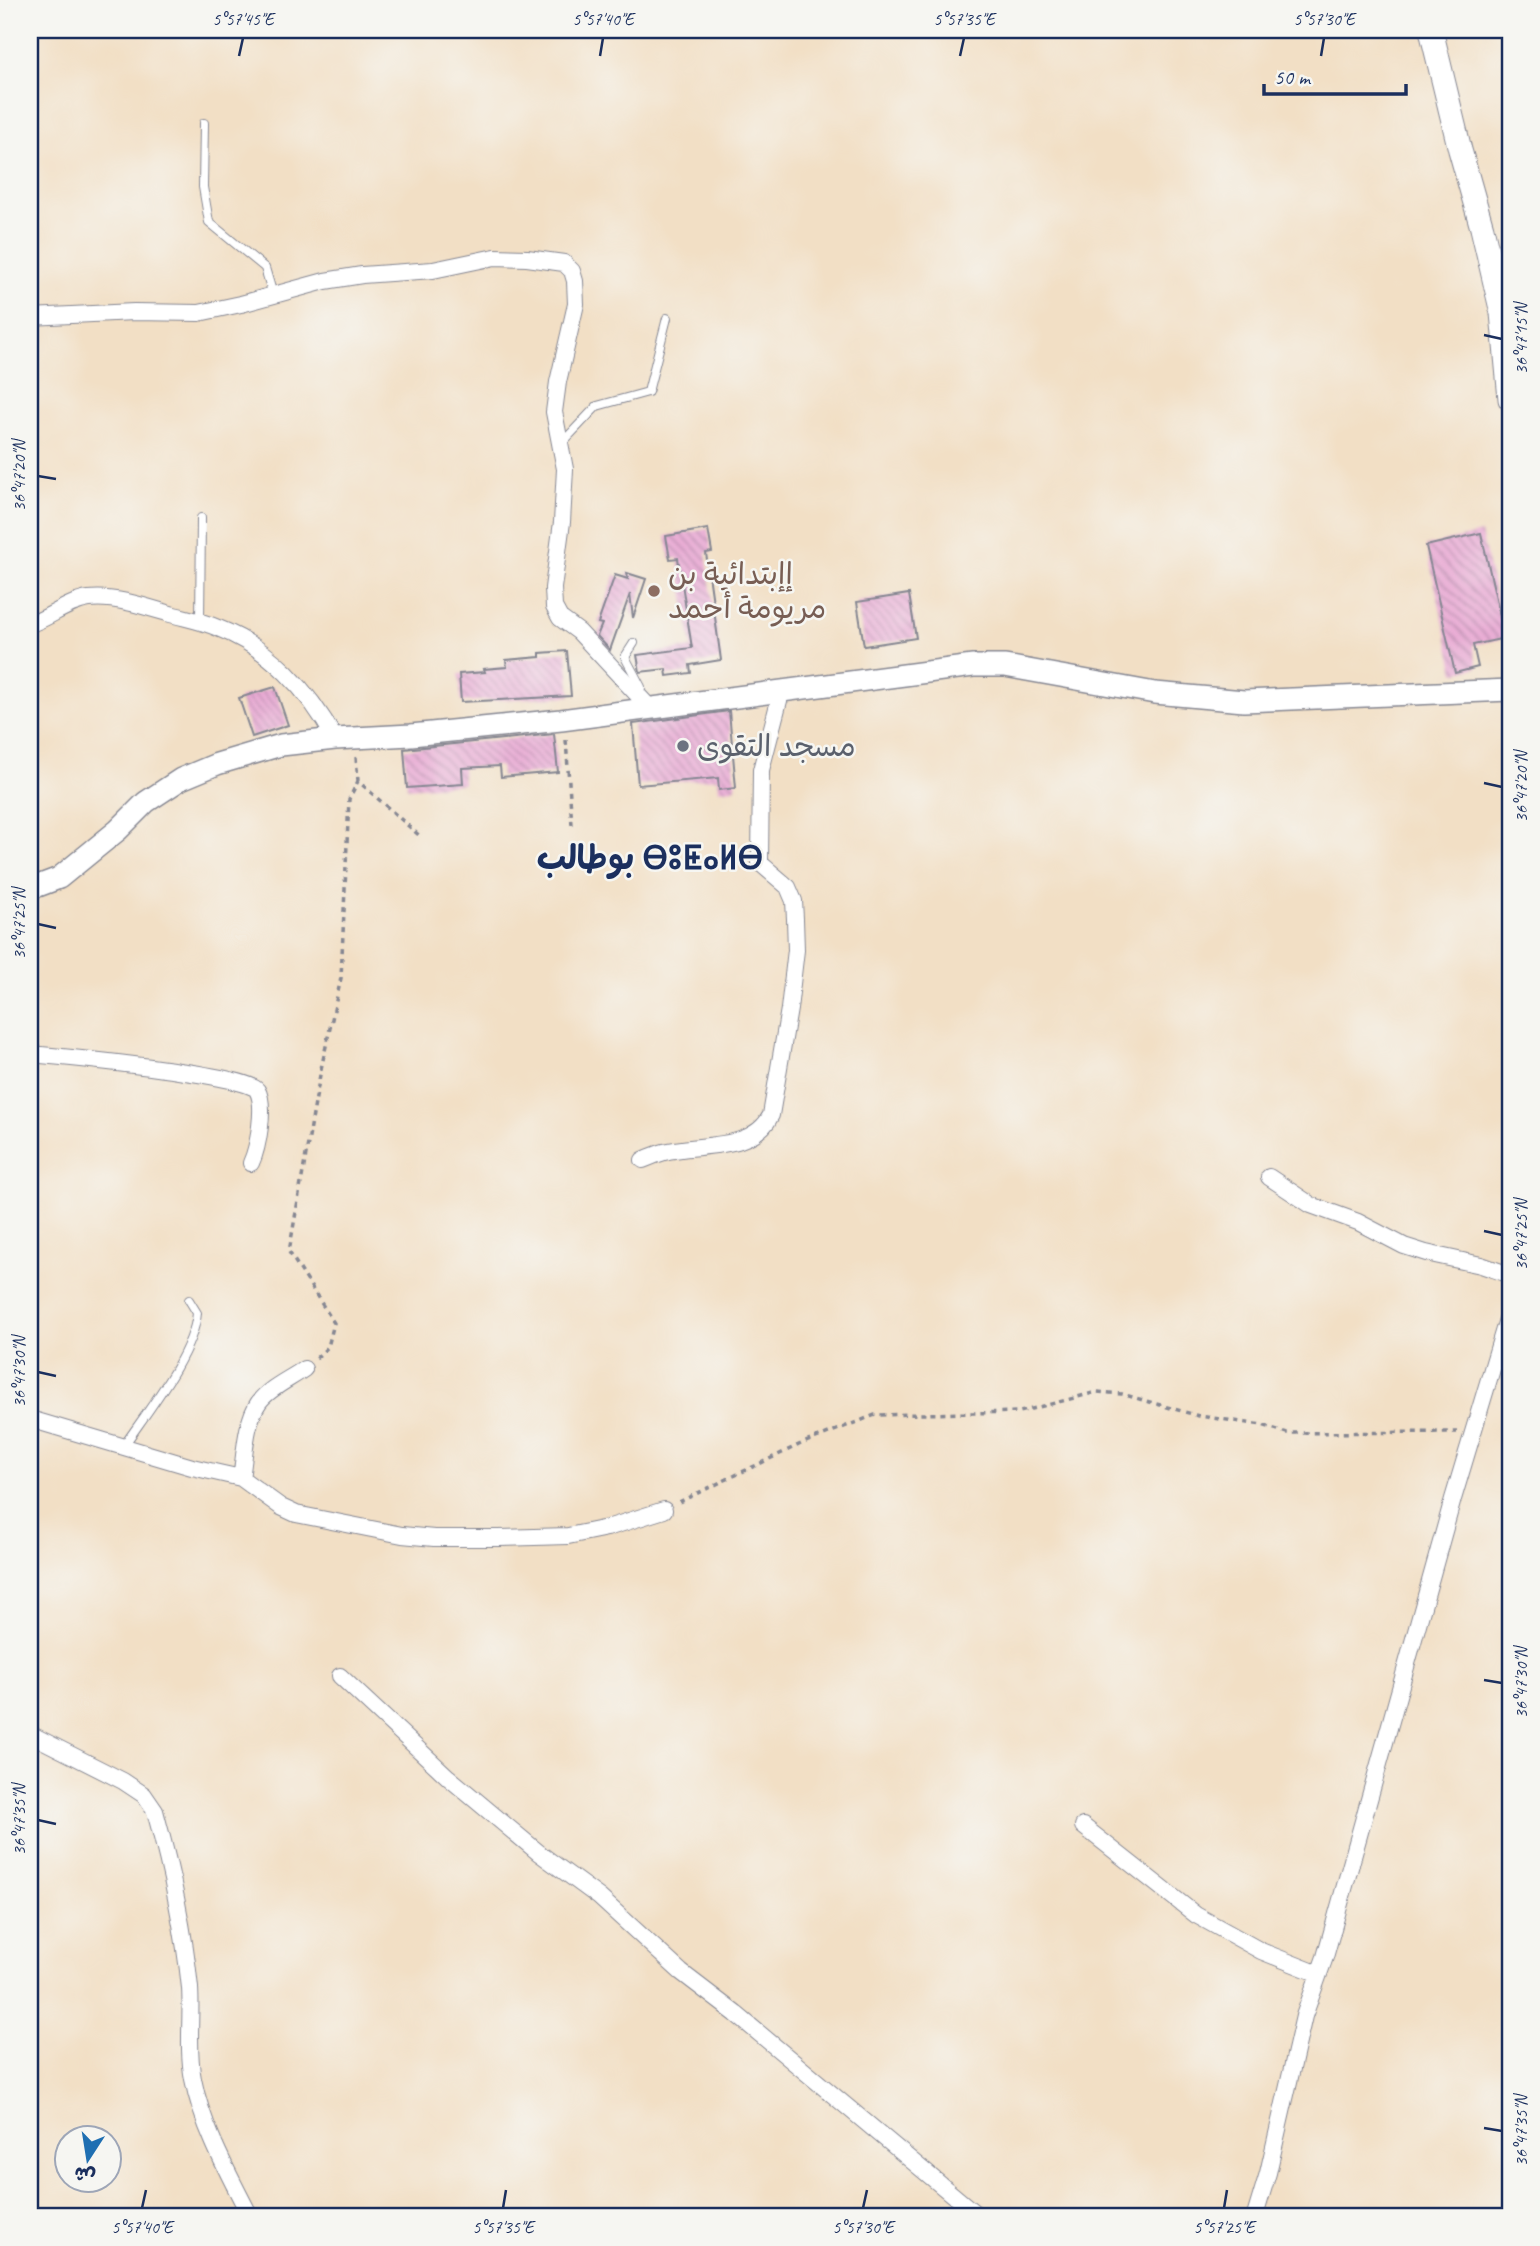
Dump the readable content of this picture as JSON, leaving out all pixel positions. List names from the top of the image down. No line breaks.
{"districts":["بوطالب ⴱⵓⵟⴰⵍⴱ"],"places":["إإبتدائية بن مريومة أحمد","مسجد التقوى"],"scale_bar":"50 m","north":"bottom","coordinates":["5°57'45\"E","5°57'40\"E","5°57'35\"E","5°57'30\"E","36°47'15\"N","36°47'20\"N","36°47'25\"N","36°47'30\"N","36°47'35\"N","5°57'25\"E"]}
